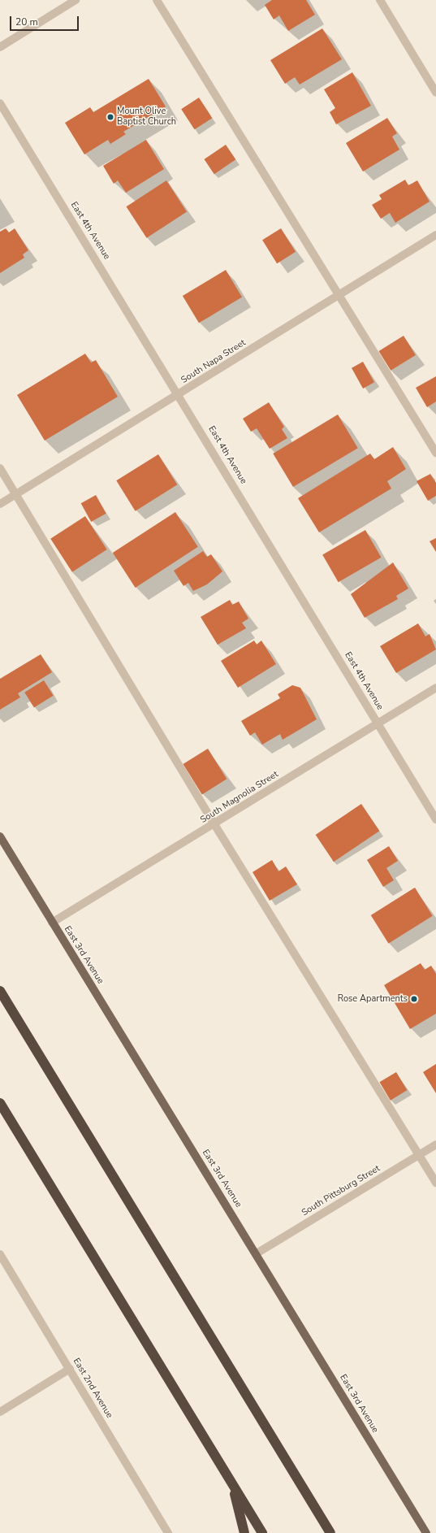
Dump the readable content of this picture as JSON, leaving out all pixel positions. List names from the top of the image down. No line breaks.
{"streets":{"main road":["East 3rd Avenue"],"street":["East 4th Avenue","South Napa Street","South Magnolia Street","South Pittsburg Street","East 2nd Avenue"]},"crossings":[["East 4th Avenue","South Napa Street"],["East 4th Avenue","South Magnolia Street"],["South Magnolia Street","East 3rd Avenue"],["East 3rd Avenue","South Pittsburg Street"]],"places":["Mount Olive Baptist Church","Rose Apartments"],"scale_bar":"20 m"}
